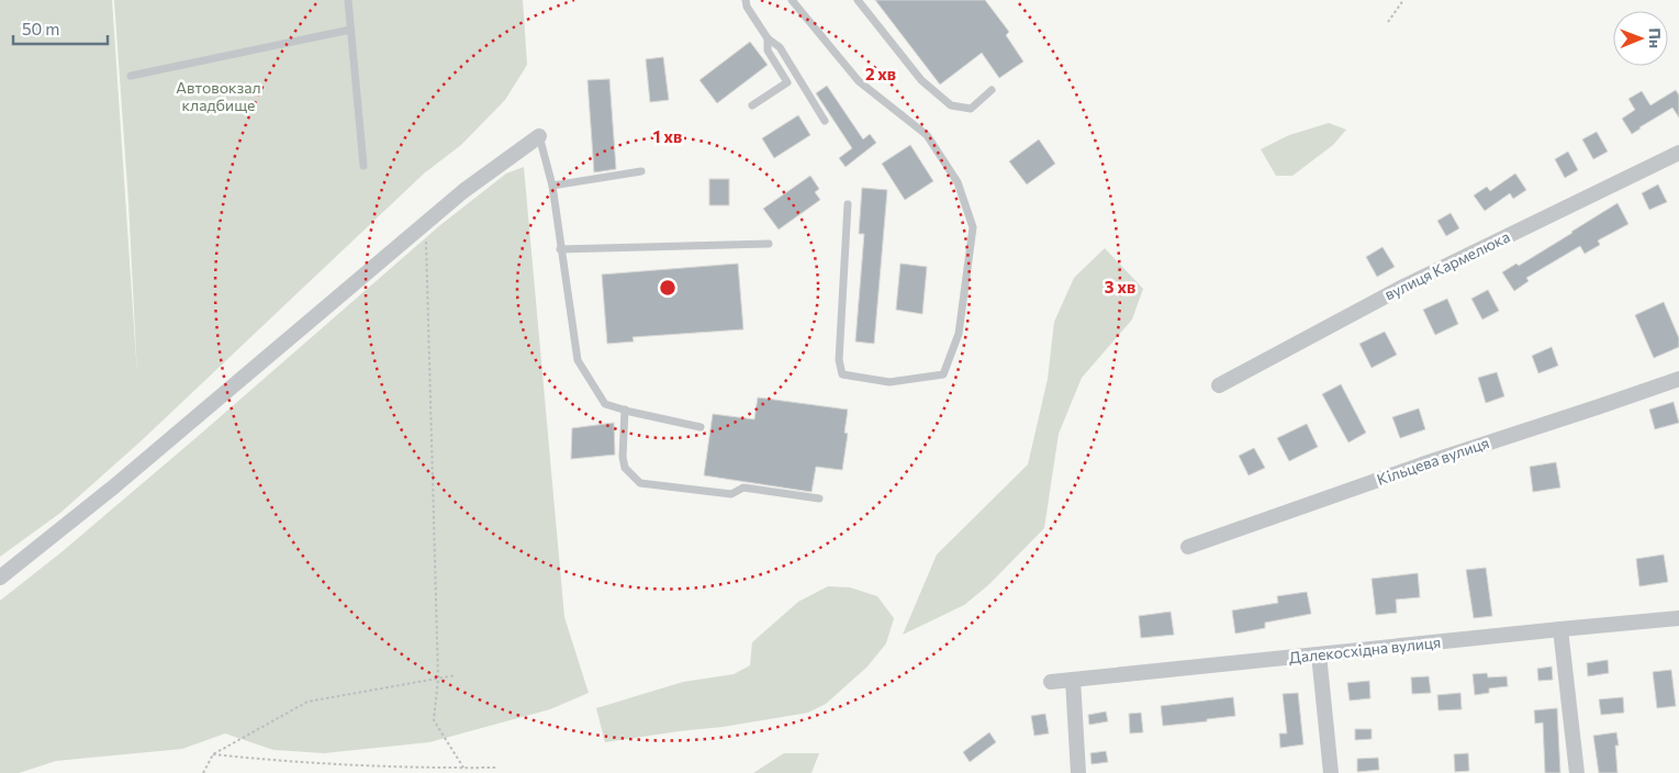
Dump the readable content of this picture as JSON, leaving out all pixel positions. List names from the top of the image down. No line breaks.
{"streets":{"street":["вулиця Кармелюка","Кільцева вулиця","Далекосхідна вулиця"]},"parks":["Автовокзал кладбище"],"scale_bar":"50 m","north":"right","rings":["2 хв","1 хв","3 хв"]}
